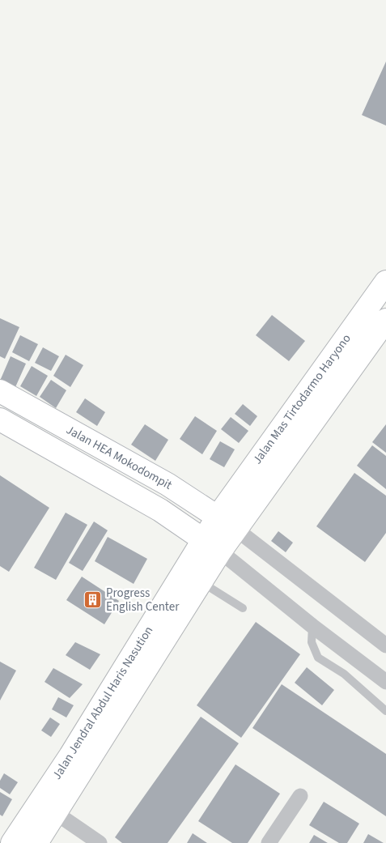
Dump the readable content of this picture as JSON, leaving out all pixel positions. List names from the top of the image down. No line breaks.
{"streets":{"main road":["Jalan Mas Tirtodarmo Haryono","Jalan HEA Mokodompit","Jalan Jendral Abdul Haris Nasution"]},"crossings":[["Jalan Mas Tirtodarmo Haryono","Jalan HEA Mokodompit"],["Jalan Mas Tirtodarmo Haryono","Jalan Jendral Abdul Haris Nasution"],["Jalan HEA Mokodompit","Jalan Jendral Abdul Haris Nasution"]],"places":{"building":["Progress English Center"]}}
